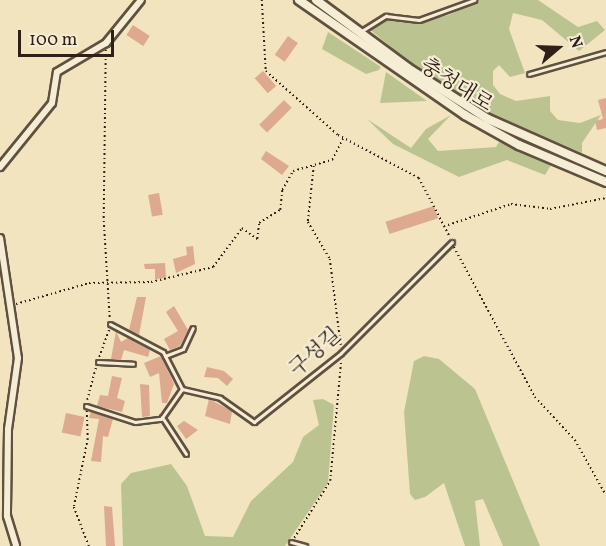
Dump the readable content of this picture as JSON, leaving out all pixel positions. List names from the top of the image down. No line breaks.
{"streets":{"main road":["충청대로"],"lane":["구성길"]},"scale_bar":"100 m","north":"right"}
